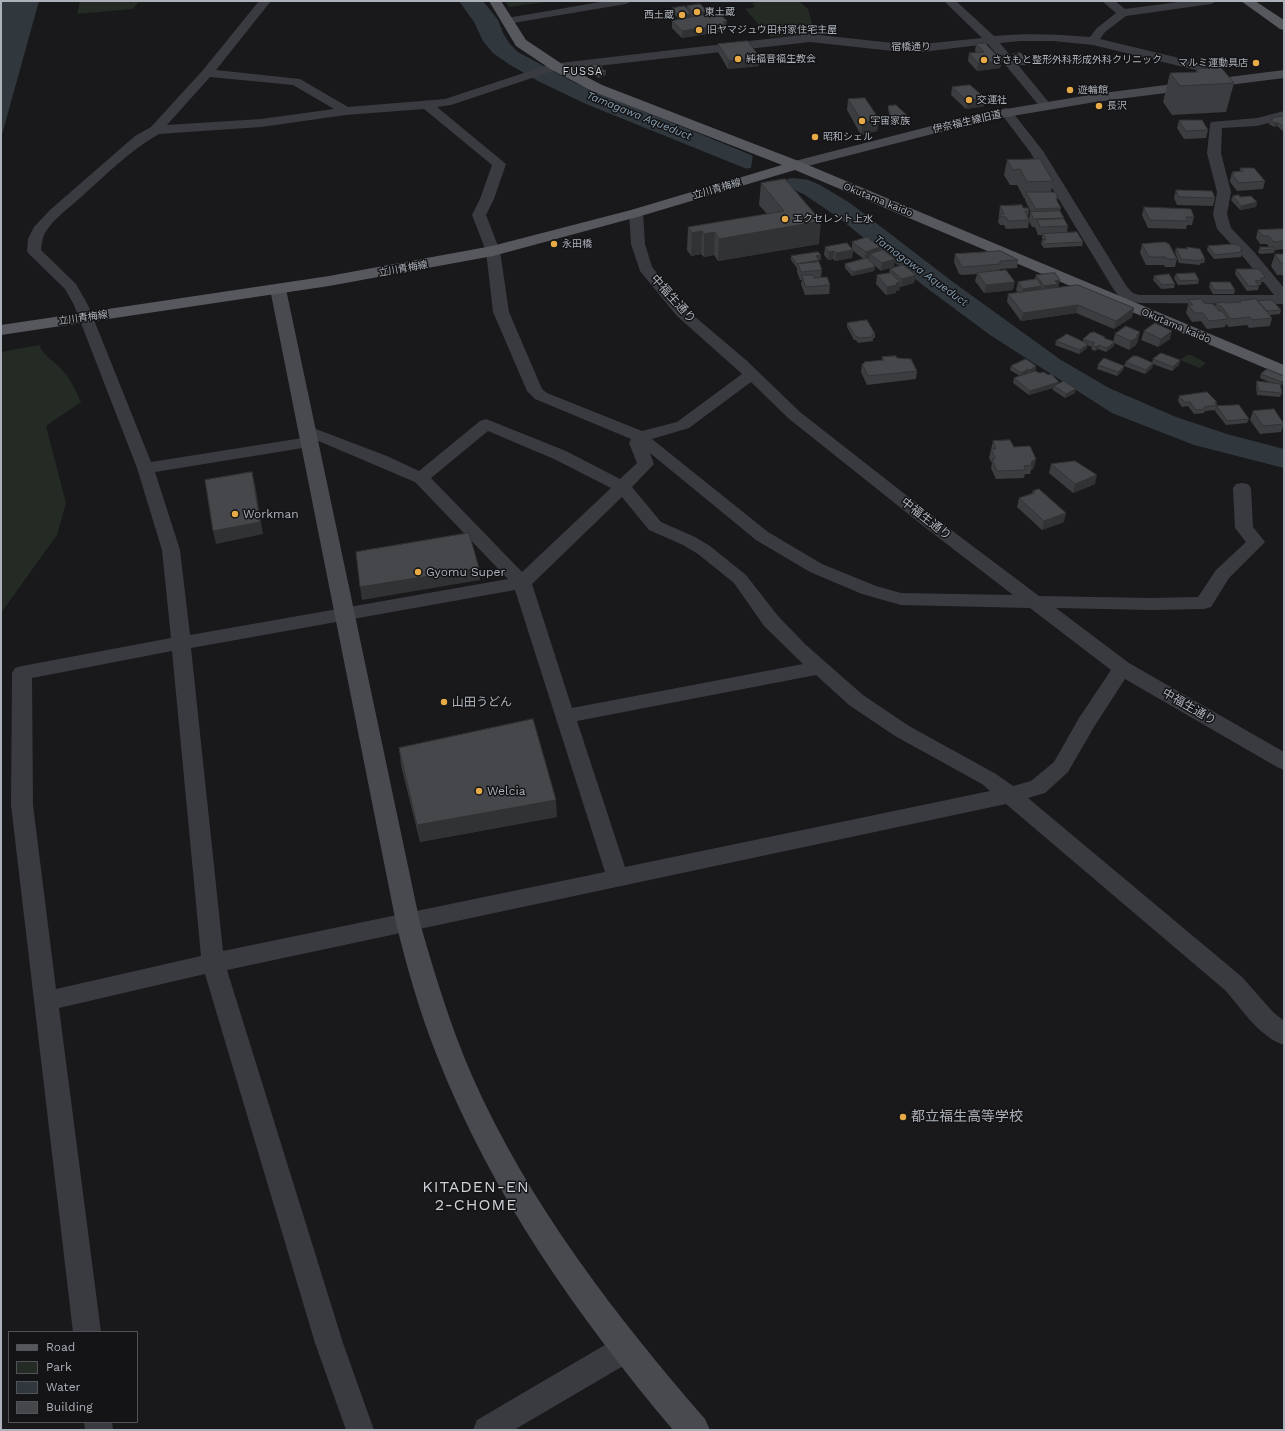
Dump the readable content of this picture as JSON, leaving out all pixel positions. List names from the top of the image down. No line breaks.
{"streets":{"main road":["立川青梅線","Okutama kaido"],"street":["宿橋通り","伊奈福生線旧道","中福生通り"]},"crossings":[["宿橋通り","伊奈福生線旧道"],["宿橋通り","Okutama kaido"],["伊奈福生線旧道","立川青梅線"],["伊奈福生線旧道","Okutama kaido"],["立川青梅線","Okutama kaido"],["立川青梅線","中福生通り"]],"districts":["FUSSA","KITADEN-EN 2-CHOME"],"water":["Tamagawa Aqueduct"],"places":["東土蔵","西土蔵","旧ヤマジュウ田村家住宅主屋","純福音福生教会","ささもと整形外科形成外科クリニック","マルミ運動具店","遊輪館","交運社","長沢","宇宙家族","昭和シェル","エクセレント上水","永田橋","Workman","Gyomu Super","山田うどん","Welcia","都立福生高等学校"],"legend":["Road","Park","Water","Building"]}
